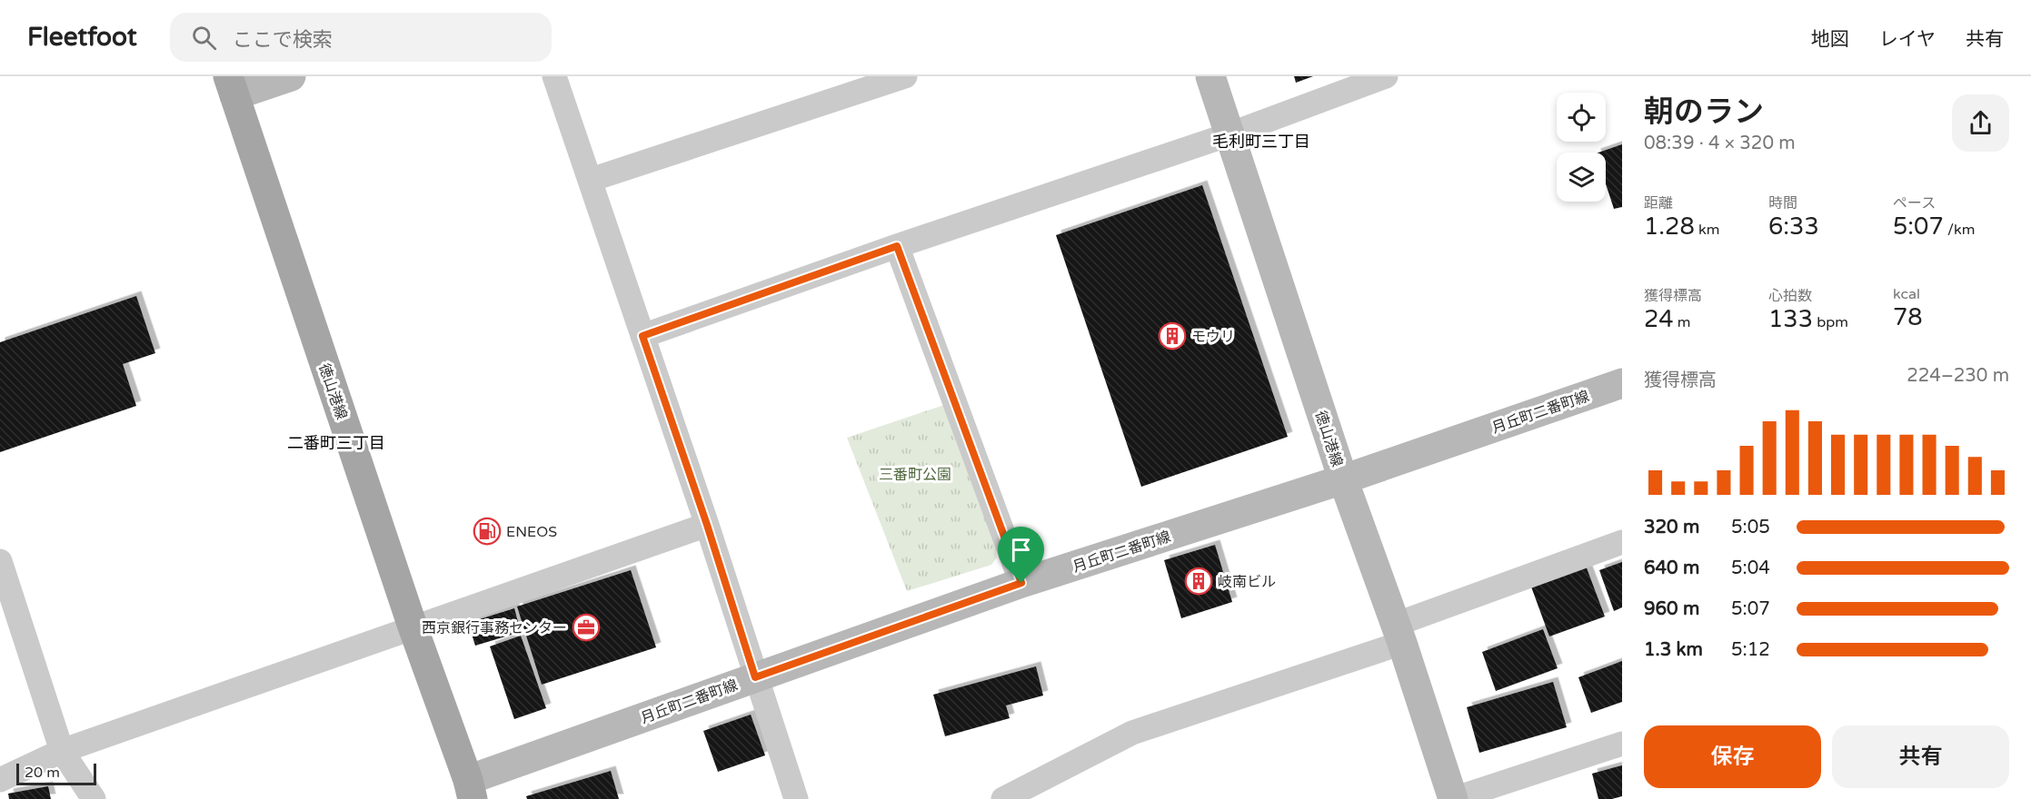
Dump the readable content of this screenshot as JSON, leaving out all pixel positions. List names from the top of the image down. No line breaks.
{"streets":{"main road":["徳山港線"],"street":["月丘町二番町線"]},"crossings":[["徳山港線","月丘町二番町線"]],"districts":["毛利町三丁目","二番町三丁目"],"parks":["三番町公園"],"places":{"building":["モウリ","岐南ビル"],"fuel station":["ENEOS"],"office":["西京銀行事務センター"]},"scale_bar":"20 m","page":{"header":"Fleetfoot","search":"ここで検索","nav":["地図","レイヤ","共有"],"heading":["朝のラン","08:39 · 4 × 320 m"],"stats":[["距離","1.28 km"],["時間","6:33"],["ペース","5:07 /km"],["獲得標高","24 m"],["心拍数","133 bpm"],["kcal","78"]],"chart":["獲得標高","224–230 m"],"list":[{"name":"320 m","note":"5:05"},{"name":"640 m","note":"5:04"},{"name":"960 m","note":"5:07"},{"name":"1.3 km","note":"5:12"}],"buttons":["保存","共有"],"scale":"20 m"}}
